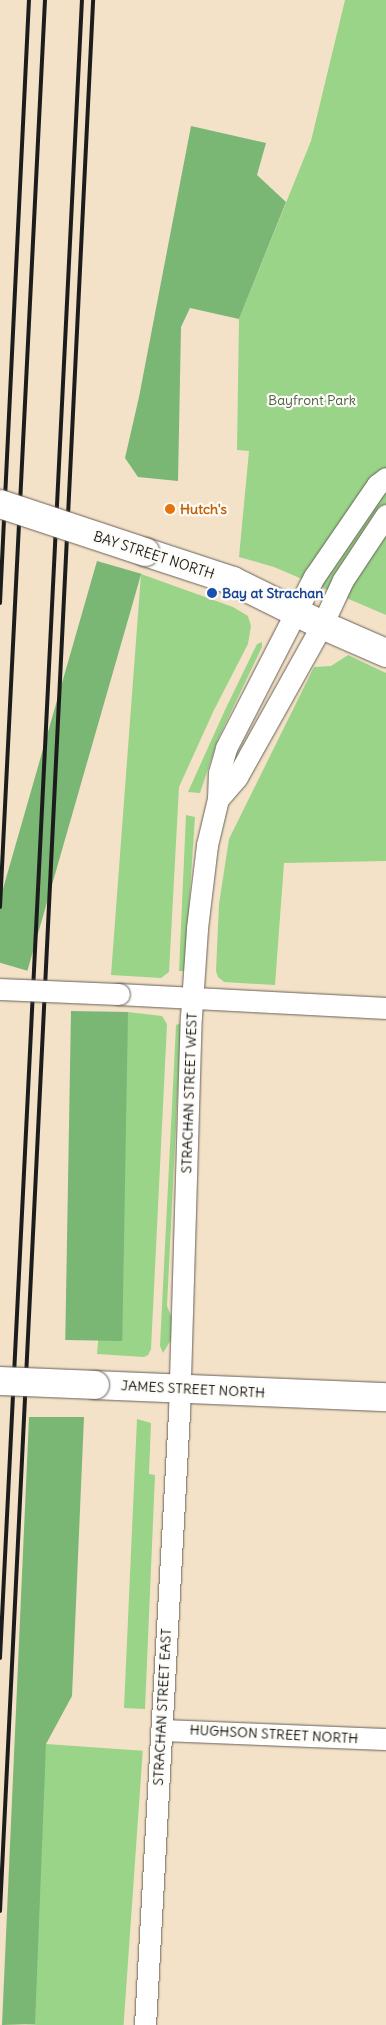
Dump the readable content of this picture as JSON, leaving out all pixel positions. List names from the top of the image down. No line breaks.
{"streets":{"street":["BAY STREET NORTH","STRACHAN STREET WEST","JAMES STREET NORTH","STRACHAN STREET EAST","HUGHSON STREET NORTH"]},"crossings":[["BAY STREET NORTH","STRACHAN STREET WEST"],["STRACHAN STREET WEST","JAMES STREET NORTH"],["STRACHAN STREET WEST","STRACHAN STREET EAST"],["JAMES STREET NORTH","STRACHAN STREET EAST"],["STRACHAN STREET EAST","HUGHSON STREET NORTH"]],"parks":["Bayfront Park"],"places":["Hutch's","Bay at Strachan"]}
